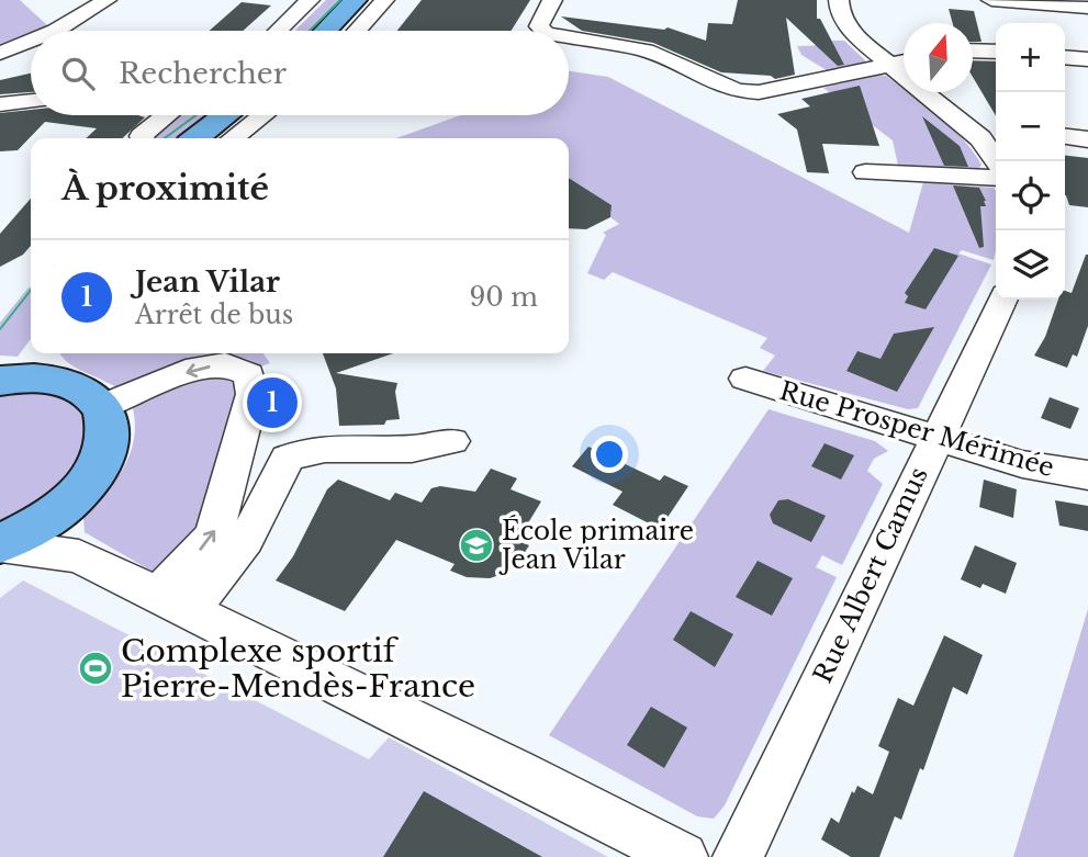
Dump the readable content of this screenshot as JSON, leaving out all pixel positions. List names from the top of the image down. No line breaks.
{"streets":{"street":["Rue Prosper Mérimée","Rue Albert Camus"]},"crossings":[["Rue Prosper Mérimée","Rue Albert Camus"]],"places":{"school or university":["École primaire Jean Vilar"],"sports":["Complexe sportif Pierre-Mendès-France"]},"north":"top","page":{"map_buttons":["+","−"],"search":"Rechercher","heading":"À proximité","list":[{"mark":"1","name":"Jean Vilar","note":"Arrêt de bus","value":"90 m"}],"pins":"1"}}
